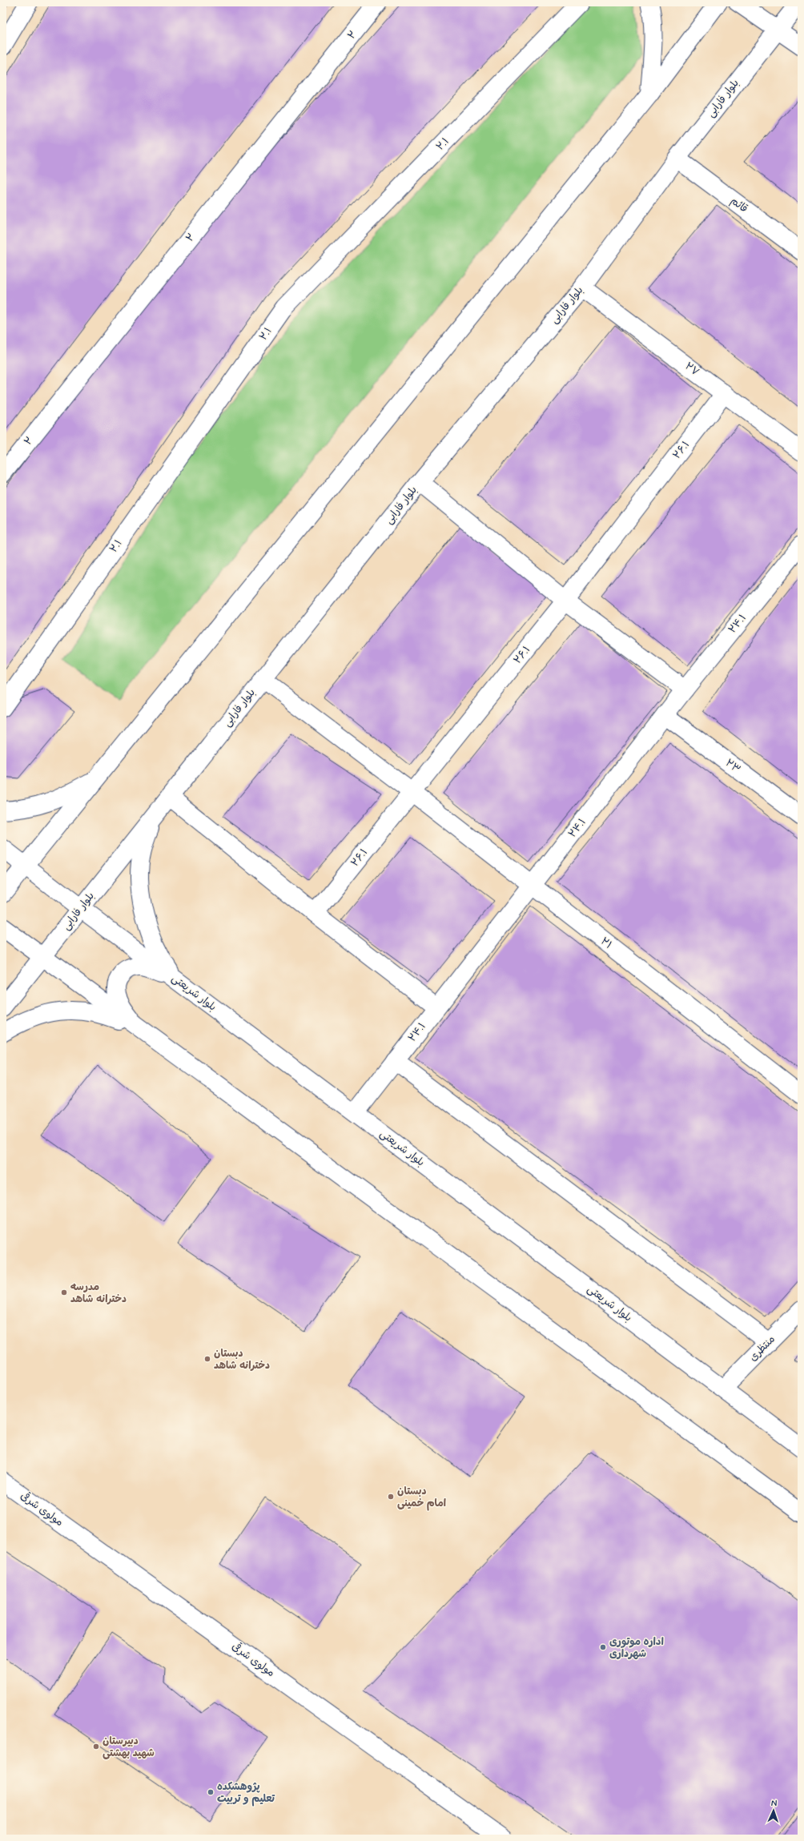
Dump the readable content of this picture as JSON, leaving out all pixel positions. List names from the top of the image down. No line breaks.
{"streets":{"street":["۲","بلوار فارابی","۲.۱","قائم","۲۷","۲۶.۱","۲۴.۱","۲۳","۲۱","بلوار شریعتی","منتظری","مولوی شرقی"]},"crossings":[["بلوار فارابی","قائم"],["بلوار فارابی","۲۷"],["بلوار فارابی","۲۱"],["بلوار فارابی","بلوار شریعتی"],["۲۷","۲۶.۱"],["۲۶.۱","۲۱"],["۲۴.۱","۲۳"],["۲۴.۱","۲۱"],["۲۴.۱","بلوار شریعتی"],["بلوار شریعتی","منتظری"]],"places":["مدرسه دخترانه شاهد","دبستان دخترانه شاهد","دبستان امام خمینی","اداره موتوری شهرداری","دبیرستان شهید بهشتی","پژوهشکده تعلیم و تربیت"],"north":"top"}
